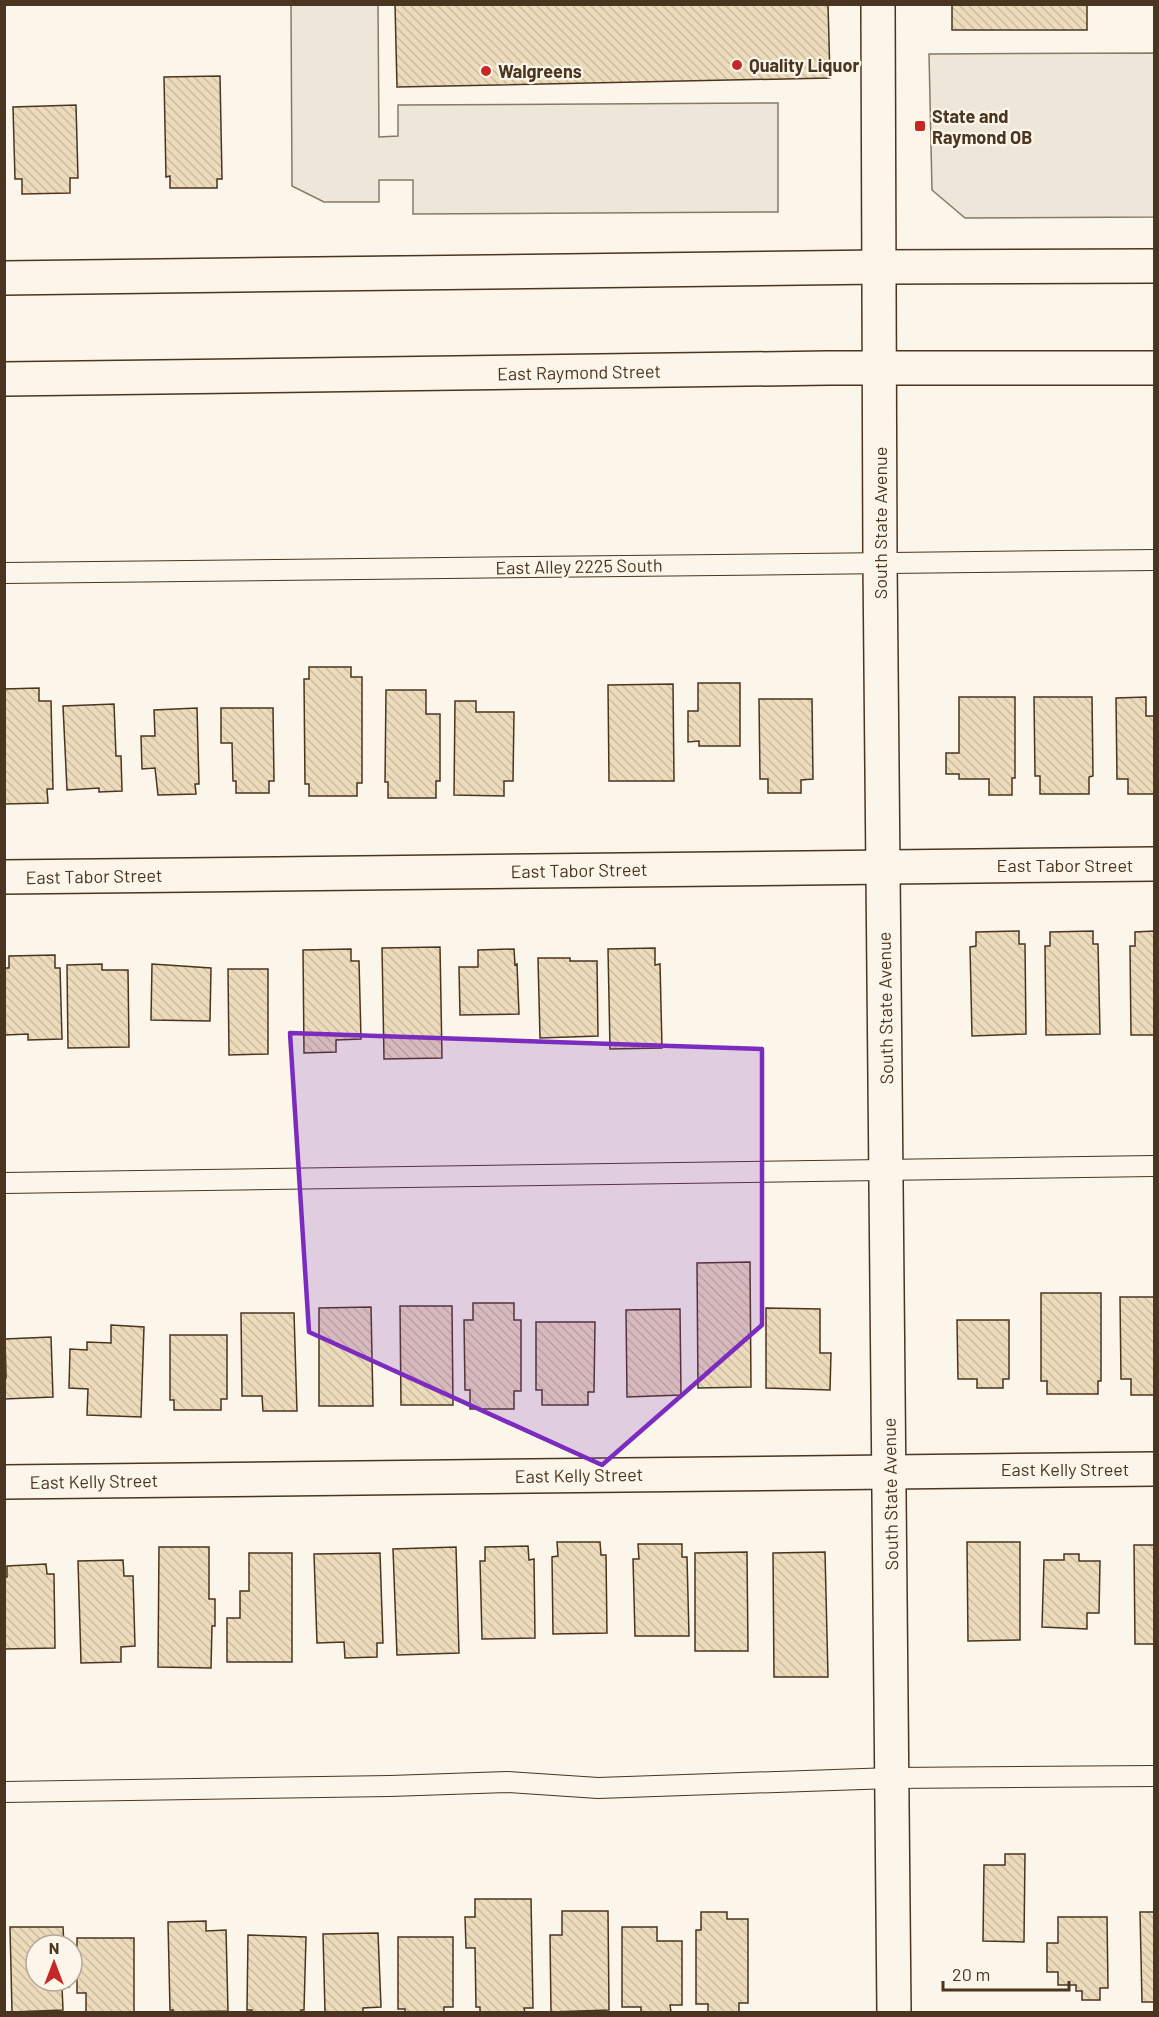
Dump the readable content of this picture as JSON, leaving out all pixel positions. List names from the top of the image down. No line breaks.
{"streets":{"street":["East Raymond Street","South State Avenue","East Tabor Street","East Kelly Street"],"lane":["East Alley 2225 South"]},"crossings":[["East Raymond Street","South State Avenue"],["South State Avenue","East Alley 2225 South"],["South State Avenue","East Tabor Street"],["South State Avenue","East Kelly Street"]],"places":{"other":["Quality Liquor","Walgreens"],"transit":["State and Raymond OB"]},"scale_bar":"20 m","north":"top"}
